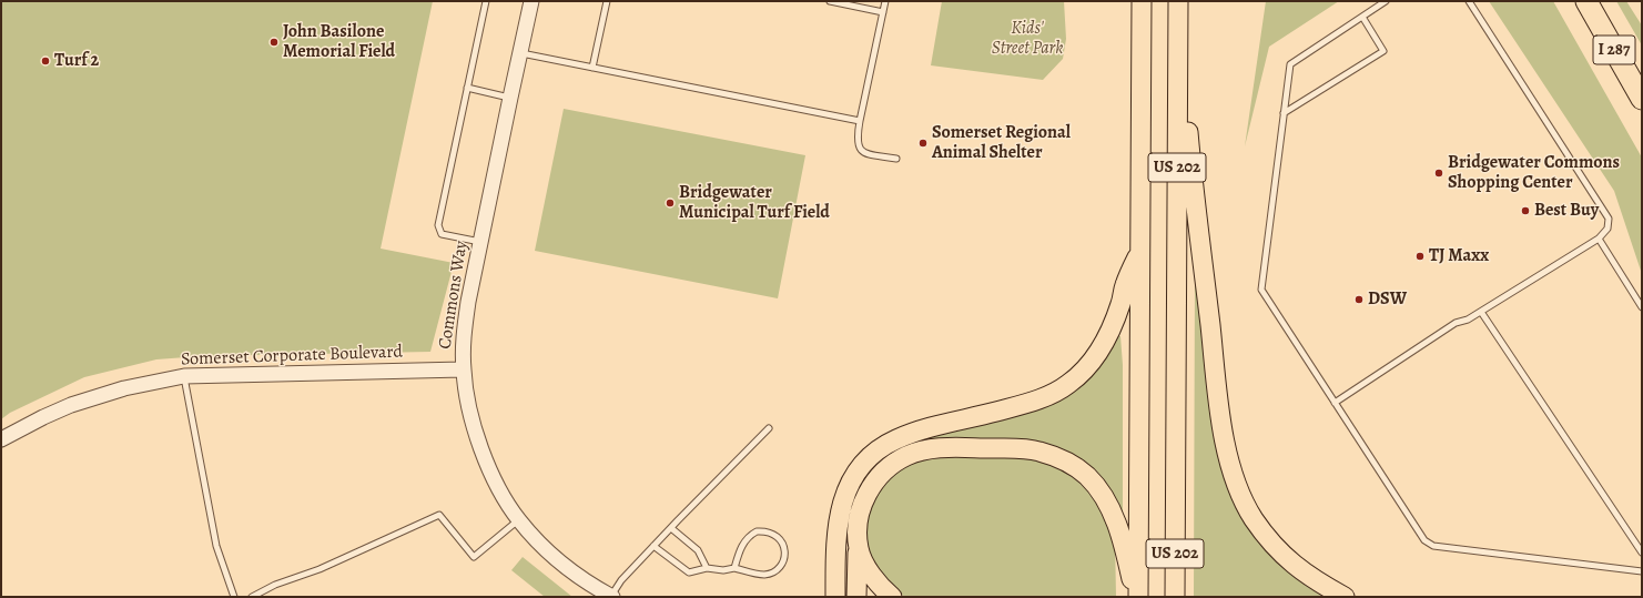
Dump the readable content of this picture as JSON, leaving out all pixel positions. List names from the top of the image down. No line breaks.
{"streets":{"highway":["I 287","US 202"],"street":["Commons Way","Somerset Corporate Boulevard"]},"crossings":[["Commons Way","Somerset Corporate Boulevard"]],"parks":["Kids' Street Park"],"places":["John Basilone Memorial Field","Turf 2","Somerset Regional Animal Shelter","Bridgewater Commons Shopping Center","Bridgewater Municipal Turf Field","Best Buy","TJ Maxx","DSW"]}
